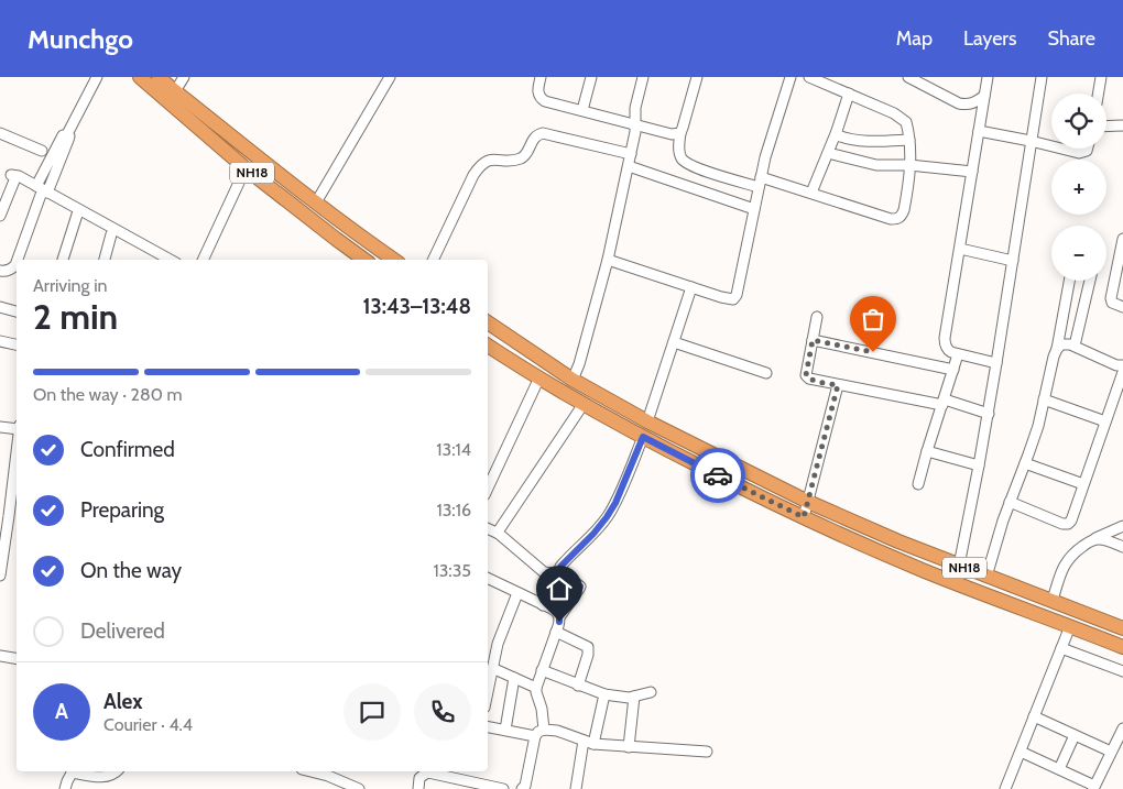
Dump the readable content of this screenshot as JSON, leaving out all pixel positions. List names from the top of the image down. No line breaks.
{"streets":{"highway":["NH18"]},"page":{"header":"Munchgo","nav":["Map","Layers","Share"],"map_buttons":["+","−"],"heading":["2 min","Arriving in","13:43–13:48"],"panel":["Alex","Courier · 4.4"],"bar":"On the way · 280 m","list":[["Confirmed","13:14"],["Preparing","13:16"],["On the way","13:35"],"Delivered"],"round":"A"}}
